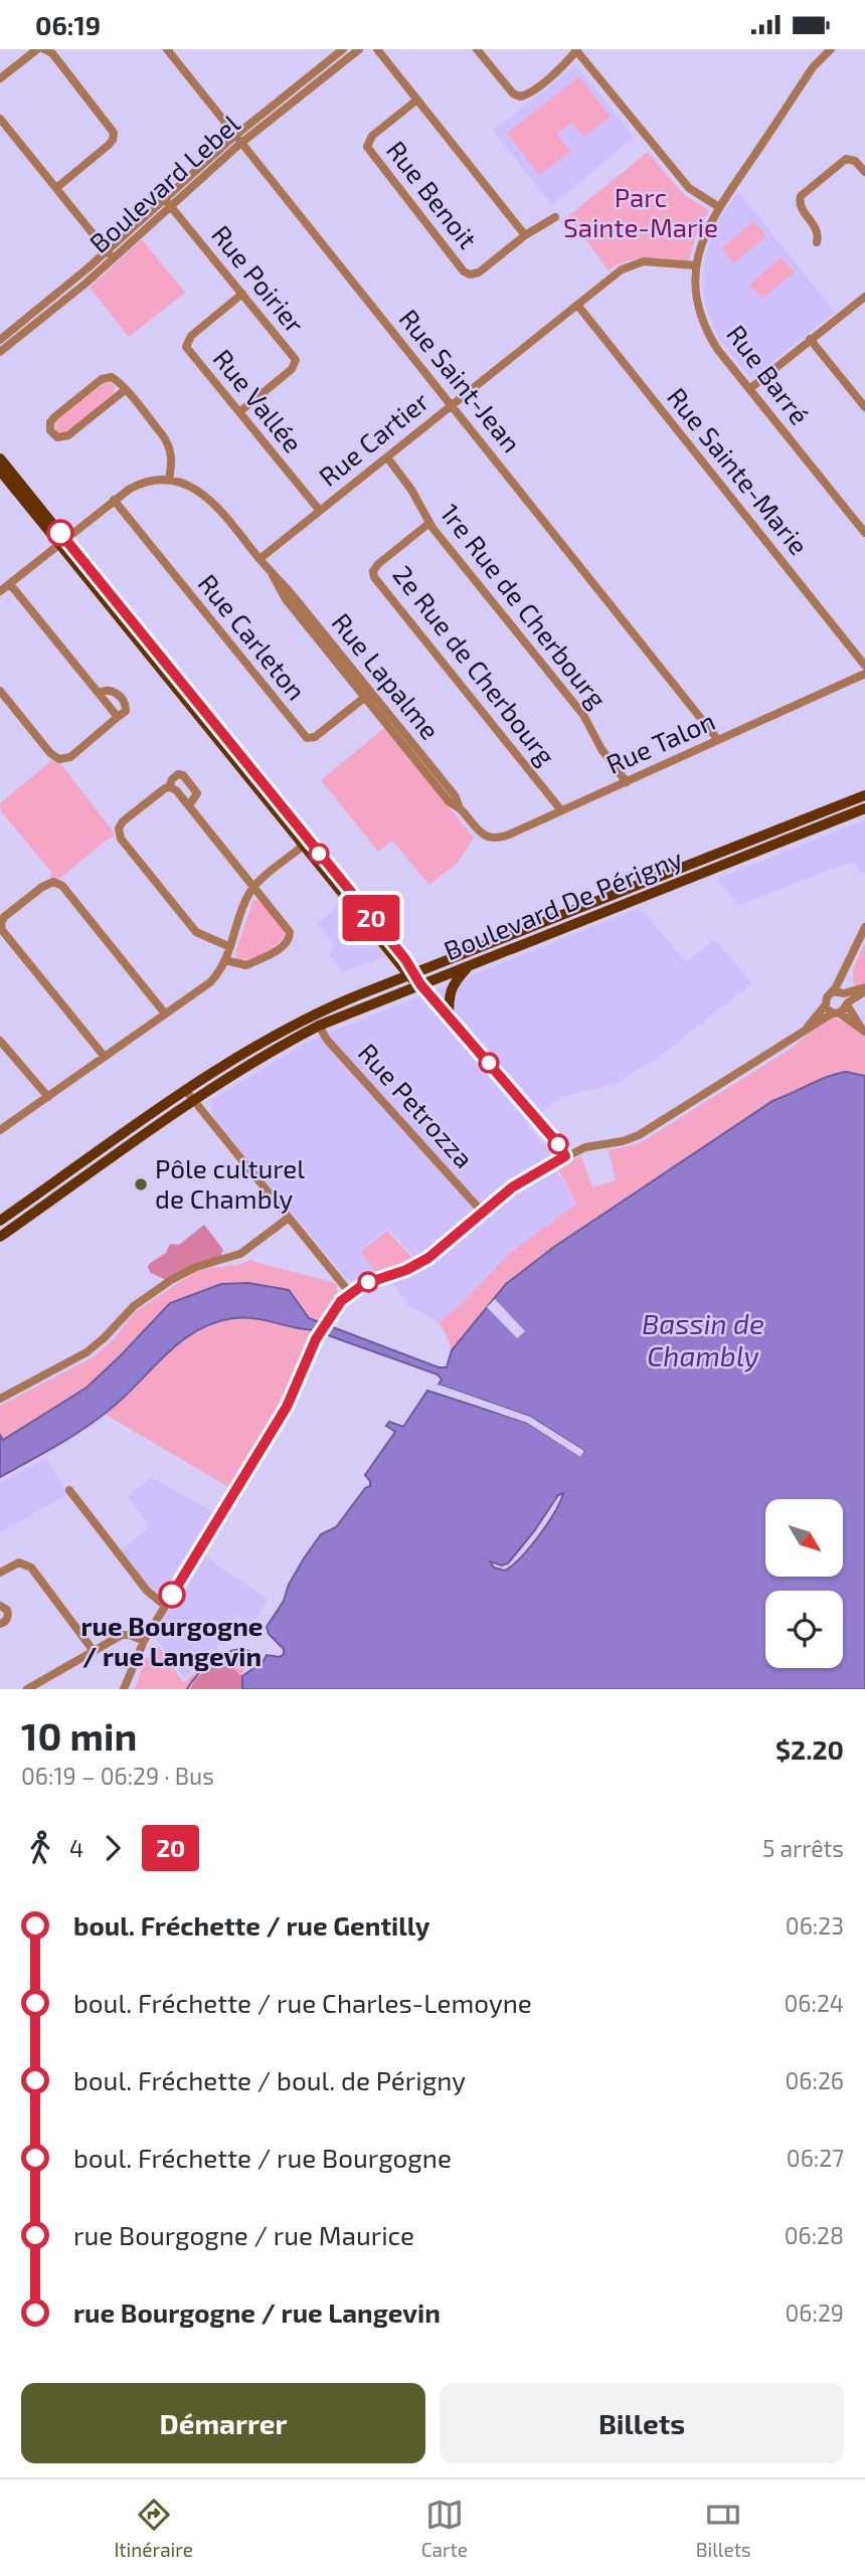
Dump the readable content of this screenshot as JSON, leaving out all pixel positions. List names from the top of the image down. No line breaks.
{"streets":{"main road":["Boulevard De Périgny"],"street":["Boulevard Lebel","Rue Benoit","Rue Poirier","Rue Barré","Rue Saint-Jean","Rue Vallée","Rue Cartier","Rue Sainte-Marie","1re Rue de Cherbourg","Rue Carleton","2e Rue de Cherbourg","Rue Lapalme","Rue Talon","Rue Petrozza"]},"crossings":[["Boulevard Lebel","Rue Poirier"],["Boulevard Lebel","Rue Saint-Jean"],["Rue Poirier","Rue Vallée"],["Rue Barré","Rue Cartier"],["Rue Saint-Jean","Rue Cartier"],["Rue Saint-Jean","Rue Talon"],["Rue Vallée","Rue Cartier"],["Rue Cartier","Rue Sainte-Marie"],["Rue Cartier","1re Rue de Cherbourg"],["Rue Cartier","Rue Lapalme"],["1re Rue de Cherbourg","2e Rue de Cherbourg"],["1re Rue de Cherbourg","Rue Talon"],["Rue Carleton","Rue Lapalme"],["2e Rue de Cherbourg","Rue Talon"],["Rue Lapalme","Rue Talon"],["Boulevard De Périgny","Rue Petrozza"]],"water":["Bassin de Chambly"],"parks":["Parc Sainte-Marie"],"places":["Pôle culturel de Chambly","rue Bourgogne / rue Langevin"],"lines":["bus line 20"],"north":"bottom right","page":{"status":"06:19","on_map":"20","heading":["10 min","06:19 – 06:29 · Bus","$2.20"],"legs":["4","20","5 arrêts"],"list":[{"name":"boul. Fréchette / rue Gentilly","value":"06:23"},{"name":"boul. Fréchette / rue Charles-Lemoyne","value":"06:24"},{"name":"boul. Fréchette / boul. de Périgny","value":"06:26"},{"name":"boul. Fréchette / rue Bourgogne","value":"06:27"},{"name":"rue Bourgogne / rue Maurice","value":"06:28"},{"name":"rue Bourgogne / rue Langevin","value":"06:29"}],"buttons":["Démarrer","Billets"],"tabs":["Itinéraire","Carte","Billets"]}}
